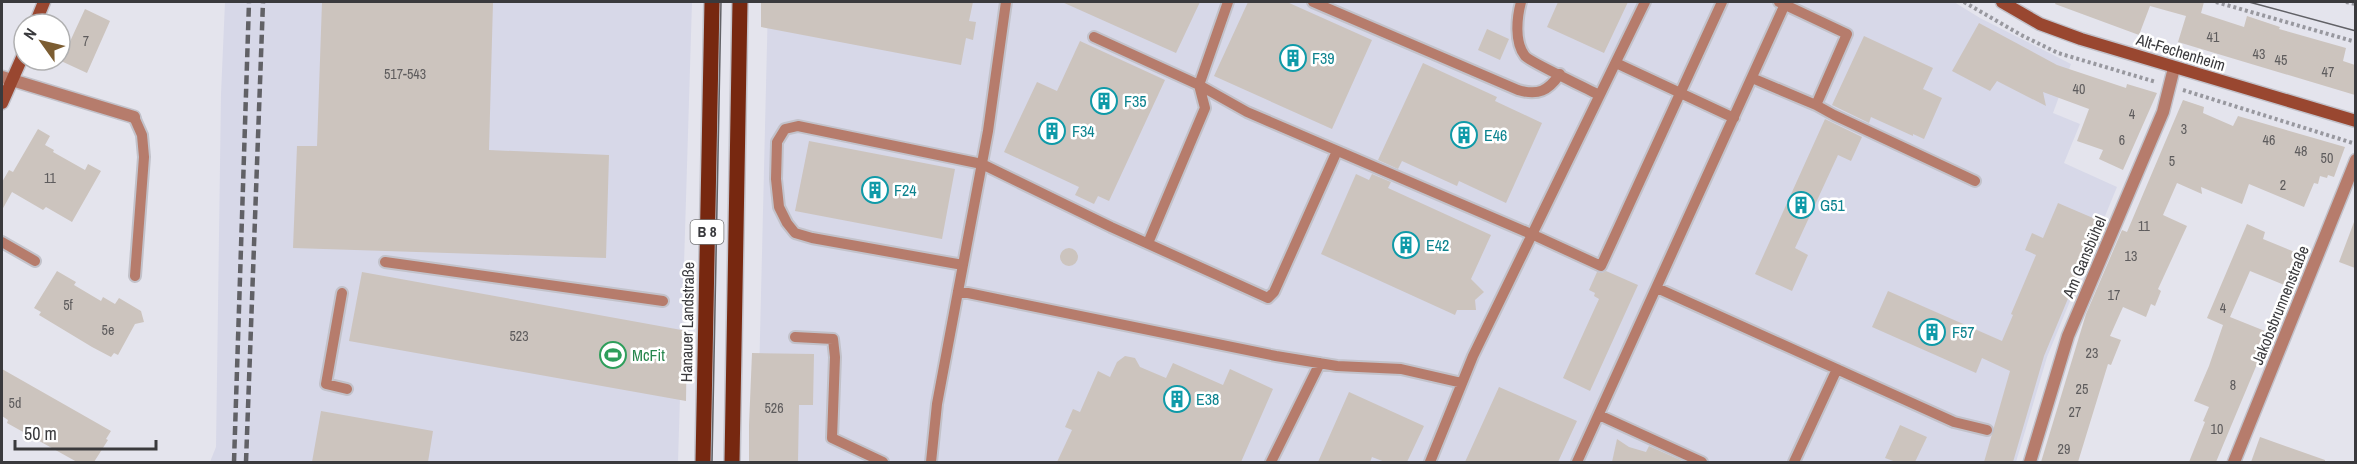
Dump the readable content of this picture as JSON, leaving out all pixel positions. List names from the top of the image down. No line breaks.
{"streets":{"main road":["B 8","Hanauer Landstraße"],"street":["Alt-Fechenheim","Am Gansbühel","Jakobsbrunnenstraße"]},"crossings":[["Alt-Fechenheim","Am Gansbühel"]],"places":{"building":["F39","F35","F34","E46","F24","G51","E42","F57","E38"],"sports":["McFit"]},"house_numbers":["41","7","43","45","47","517-543","40","4","3","6","46","48","50","5","11","2","11","13","17","5f","4","5e","523","23","8","25","5d","526","27","10","29"],"scale_bar":"50 m","north":"top left"}
